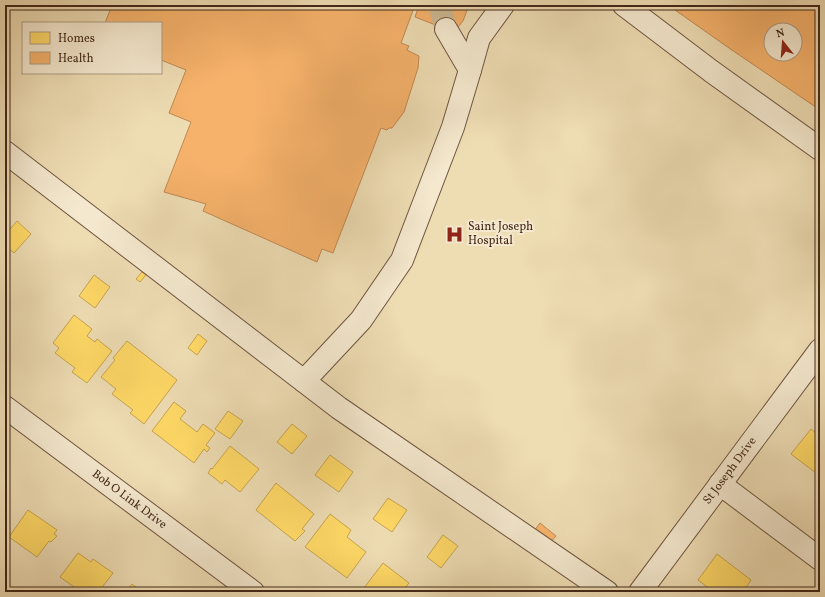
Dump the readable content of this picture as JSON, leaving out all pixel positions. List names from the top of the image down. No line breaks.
{"streets":{"street":["St Joseph Drive","Bob O Link Drive"]},"places":{"hospital":["Saint Joseph Hospital"]},"legend":["Homes","Health"],"north":"top"}
